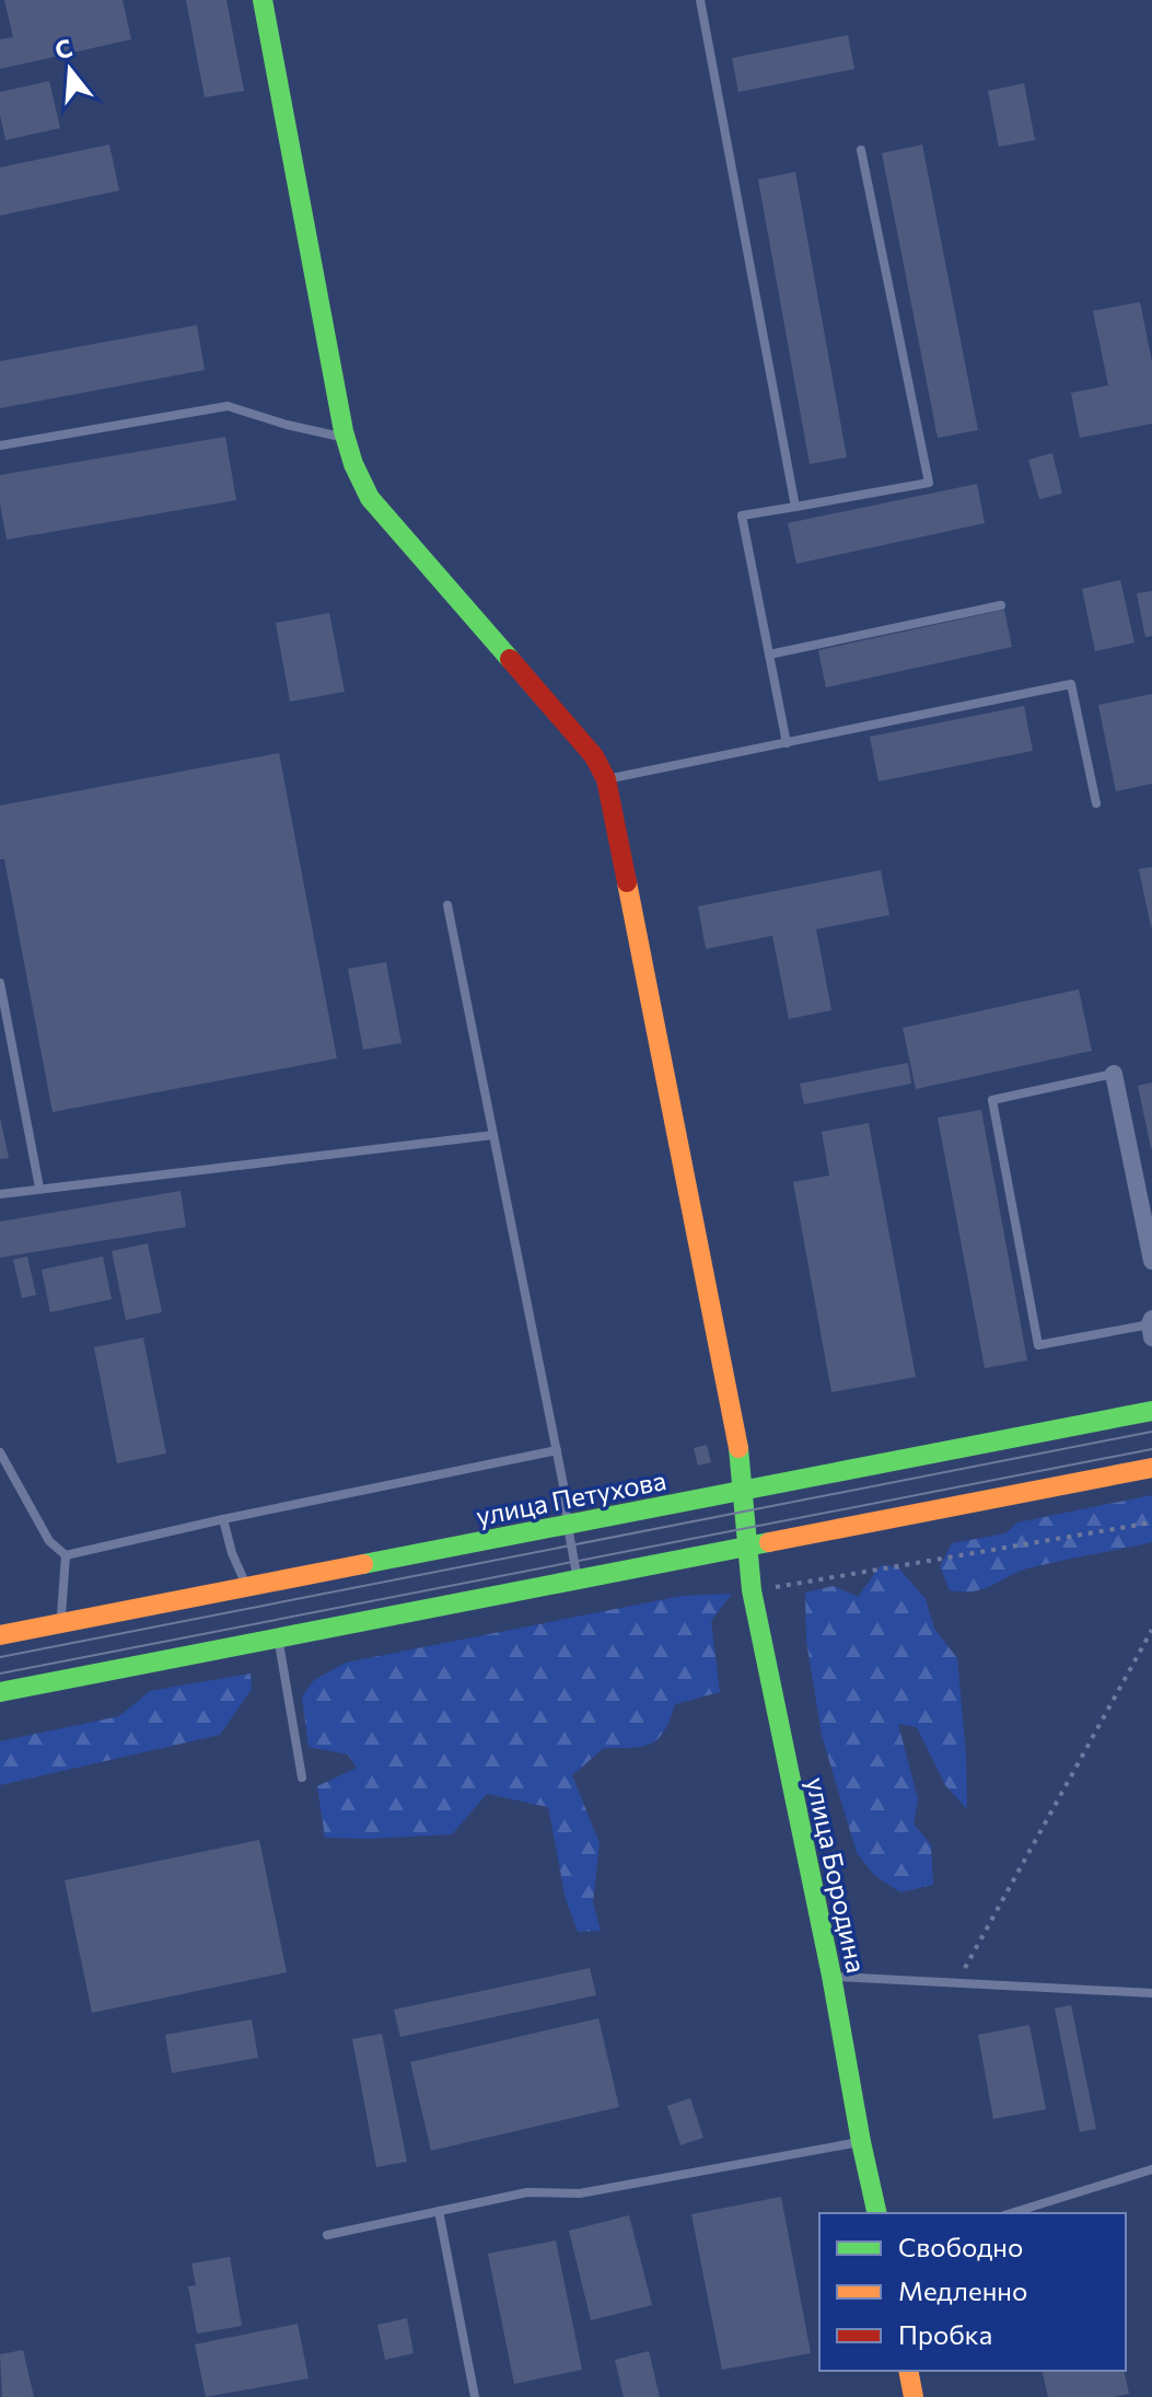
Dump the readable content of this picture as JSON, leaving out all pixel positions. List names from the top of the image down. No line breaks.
{"streets":{"main road":["улица Петухова","улица Бородина"]},"crossings":[["улица Петухова","улица Бородина"]],"legend":["Свободно","Медленно","Пробка"],"north":"top"}
